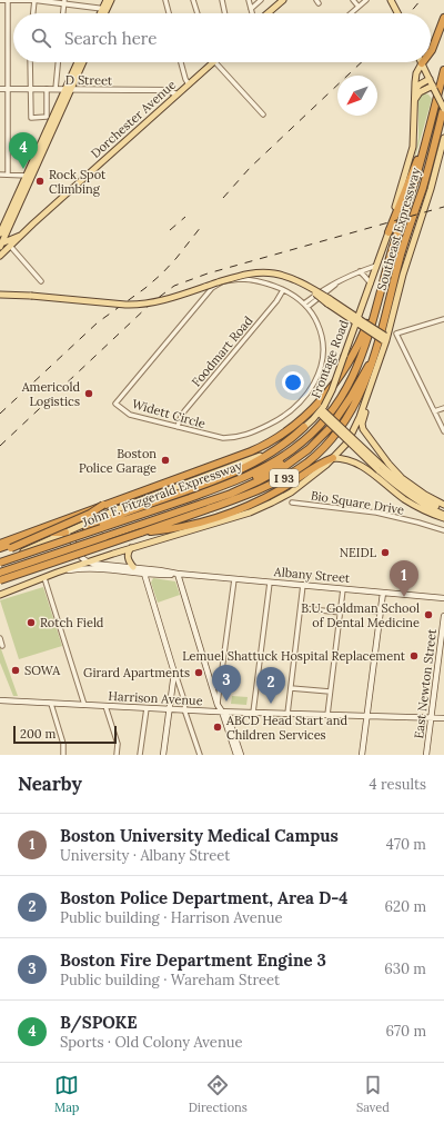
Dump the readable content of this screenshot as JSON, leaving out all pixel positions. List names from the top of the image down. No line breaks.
{"streets":{"highway":["Southeast Expressway","I 93","John F. Fitzgerald Expressway"],"main road":["D Street","Dorchester Avenue","Frontage Road","Albany Street","East Newton Street","Harrison Avenue"],"street":["Foodmart Road","Widett Circle","Bio Square Drive"]},"crossings":[["D Street","Dorchester Avenue"],["Southeast Expressway","I 93"],["Southeast Expressway","John F. Fitzgerald Expressway"],["Foodmart Road","Widett Circle"],["Frontage Road","John F. Fitzgerald Expressway"],["East Newton Street","Harrison Avenue"]],"places":["Rock Spot Climbing","Americold Logistics","Boston Police Garage","NEIDL","B.U. Goldman School of Dental Medicine","Rotch Field","Lemuel Shattuck Hospital Replacement","SOWA","Girard Apartments","ABCD Head Start and Children Services"],"scale_bar":"200 m","north":"bottom left","page":{"search":"Search here","pins":["4","1","3","2"],"scale":"200 m","heading":["Nearby","4 results"],"list":[{"mark":"1","name":"Boston University Medical Campus","note":"University · Albany Street","value":"470 m"},{"mark":"2","name":"Boston Police Department, Area D-4","note":"Public building · Harrison Avenue","value":"620 m"},{"mark":"3","name":"Boston Fire Department Engine 3","note":"Public building · Wareham Street","value":"630 m"},{"mark":"4","name":"B/SPOKE","note":"Sports · Old Colony Avenue","value":"670 m"}],"nav":["Map","Directions","Saved"]}}
